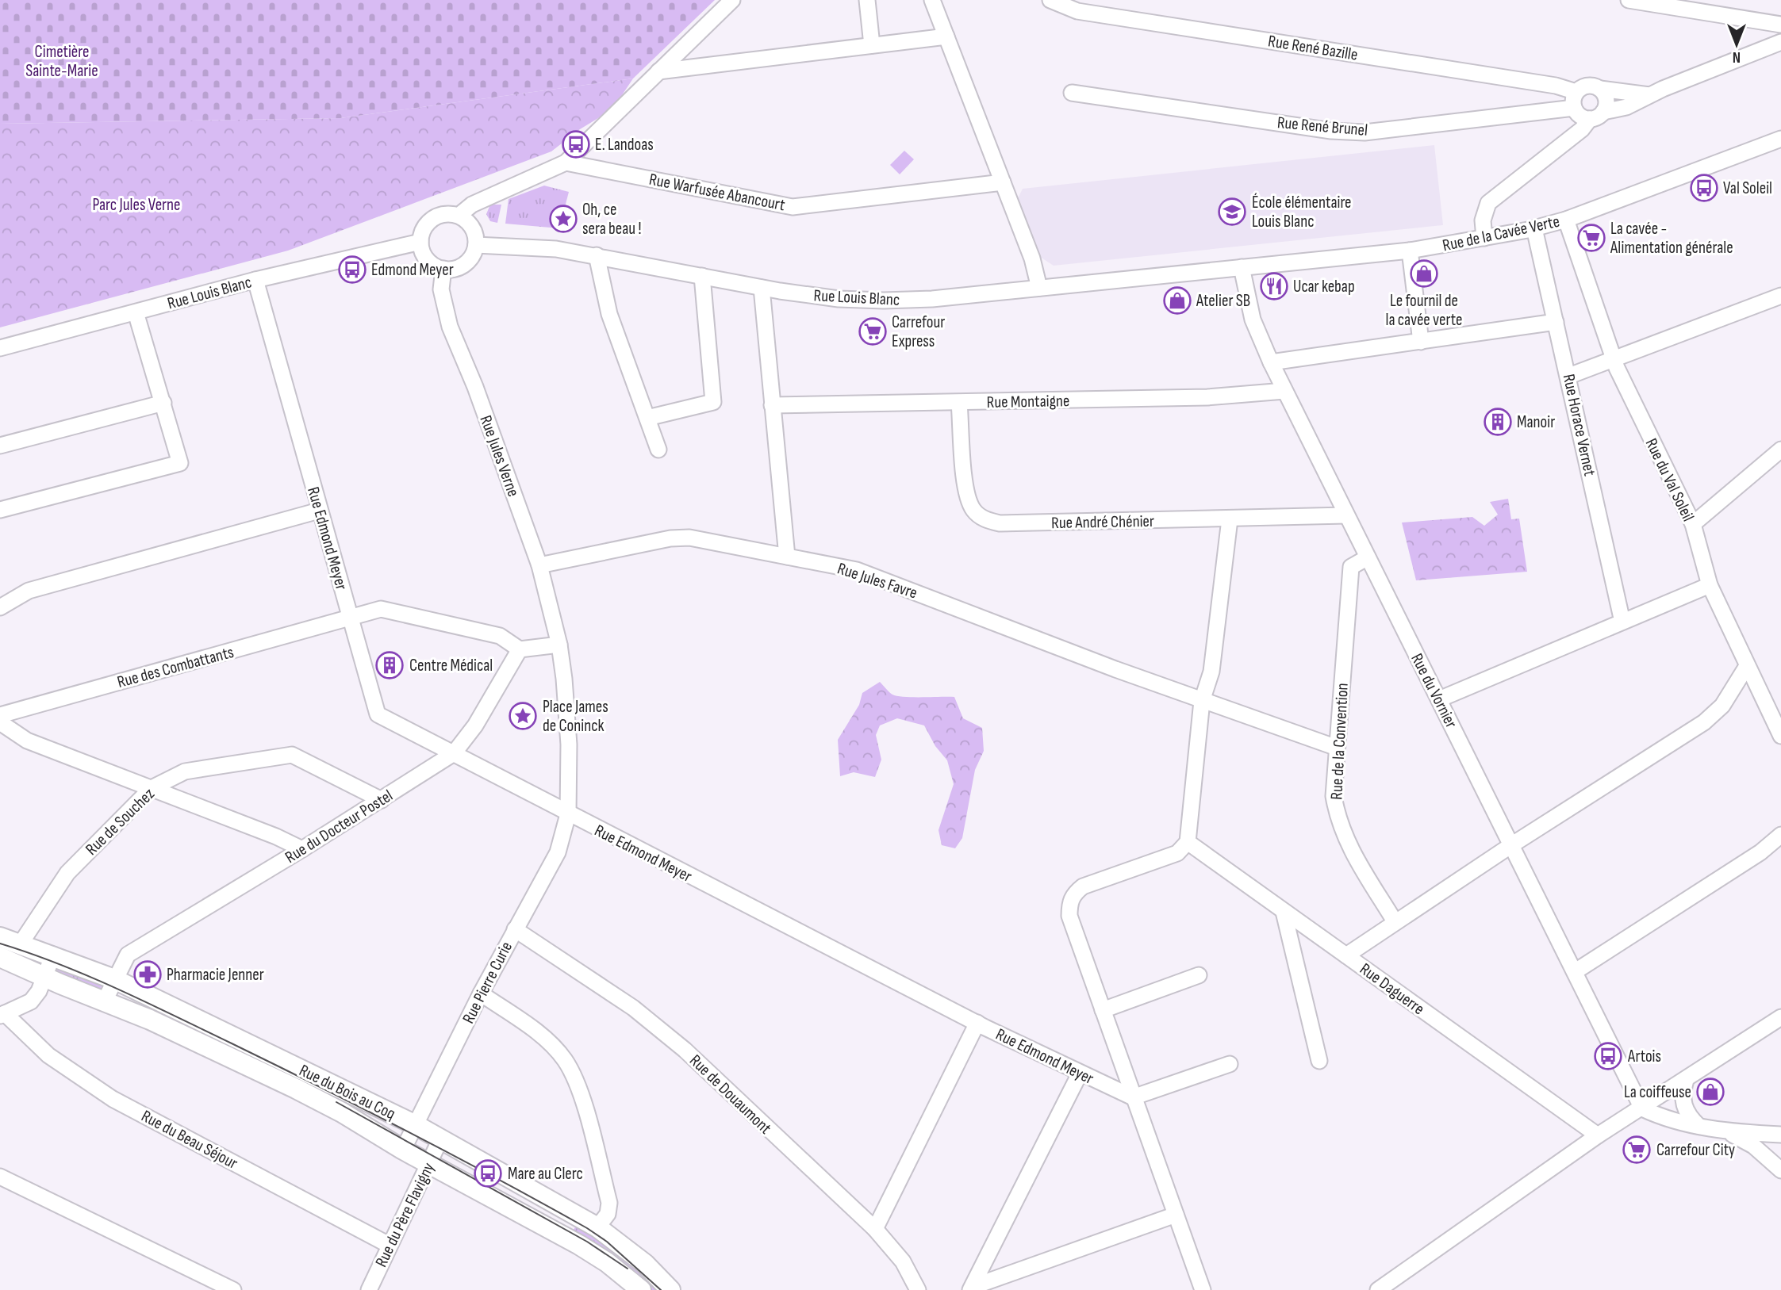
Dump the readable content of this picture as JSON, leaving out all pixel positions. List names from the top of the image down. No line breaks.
{"streets":{"main road":["Rue du Bois au Coq"],"street":["Rue René Bazille","Rue René Brunel","Rue Warfusée Abancourt","Rue de la Cavée Verte","Rue Louis Blanc","Rue Montaigne","Rue Horace Vernet","Rue Jules Verne","Rue du Val Soleil","Rue André Chénier","Rue Edmond Meyer","Rue Jules Favre","Rue des Combattants","Rue du Vornier","Rue de la Convention","Rue de Souchez","Rue du Docteur Postel","Rue Pierre Curie","Rue Daguerre","Rue de Douaumont","Rue du Beau Séjour","Rue du Père Flavigny"]},"crossings":[["Rue René Bazille","Rue René Brunel"],["Rue de la Cavée Verte","Rue Louis Blanc"],["Rue de la Cavée Verte","Rue Horace Vernet"],["Rue de la Cavée Verte","Rue du Val Soleil"],["Rue de la Cavée Verte","Rue du Vornier"],["Rue Louis Blanc","Rue Jules Verne"],["Rue Louis Blanc","Rue Edmond Meyer"],["Rue Louis Blanc","Rue du Vornier"],["Rue Montaigne","Rue André Chénier"],["Rue Montaigne","Rue du Vornier"],["Rue Jules Verne","Rue Jules Favre"],["Rue André Chénier","Rue du Vornier"],["Rue Edmond Meyer","Rue des Combattants"],["Rue Edmond Meyer","Rue du Docteur Postel"],["Rue Edmond Meyer","Rue Pierre Curie"],["Rue Jules Favre","Rue de la Convention"],["Rue des Combattants","Rue du Docteur Postel"],["Rue du Vornier","Rue de la Convention"],["Rue de Souchez","Rue du Docteur Postel"],["Rue de Souchez","Rue du Bois au Coq"],["Rue du Docteur Postel","Rue du Bois au Coq"],["Rue Pierre Curie","Rue du Bois au Coq"],["Rue Pierre Curie","Rue de Douaumont"],["Rue du Bois au Coq","Rue du Père Flavigny"],["Rue du Beau Séjour","Rue du Père Flavigny"]],"parks":["Cimetière Sainte-Marie","Parc Jules Verne"],"places":{"bus stop":["E. Landoas","Val Soleil","Edmond Meyer","Artois","Mare au Clerc"],"school or university":["École élémentaire Louis Blanc"],"place":["Oh, ce sera beau !","Place James de Coninck"],"supermarket":["La cavée - Alimentation générale","Carrefour Express","Carrefour City"],"shop":["Le fournil de la cavée verte","Atelier SB","La coiffeuse"],"restaurant":["Ucar kebap"],"building":["Manoir","Centre Médical"],"pharmacy":["Pharmacie Jenner"]},"north":"bottom"}
